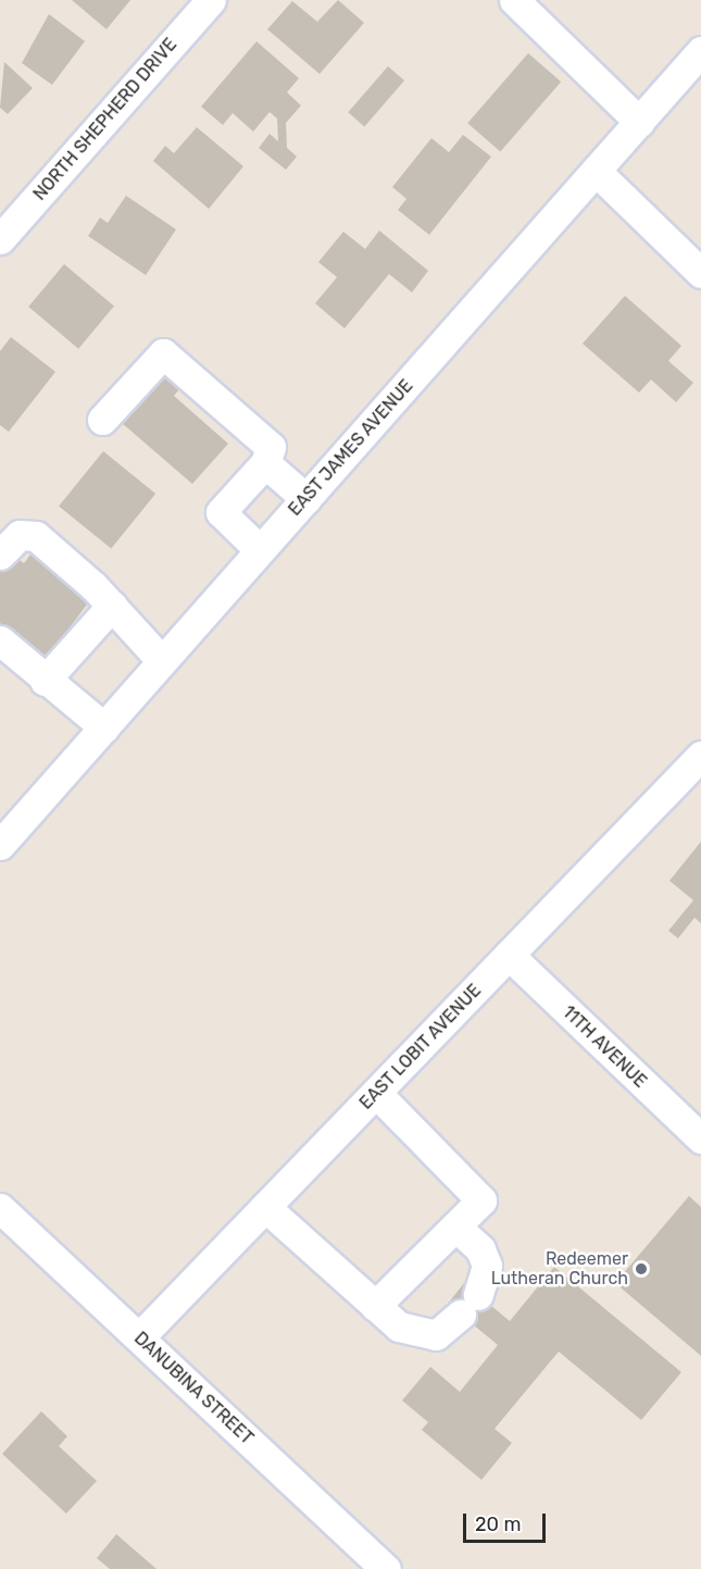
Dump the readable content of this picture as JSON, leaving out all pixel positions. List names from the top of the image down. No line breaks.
{"streets":{"street":["NORTH SHEPHERD DRIVE","EAST JAMES AVENUE","EAST LOBIT AVENUE","11TH AVENUE","DANUBINA STREET"]},"crossings":[["EAST LOBIT AVENUE","11TH AVENUE"],["EAST LOBIT AVENUE","DANUBINA STREET"]],"places":["Redeemer Lutheran Church"],"scale_bar":"20 m"}
